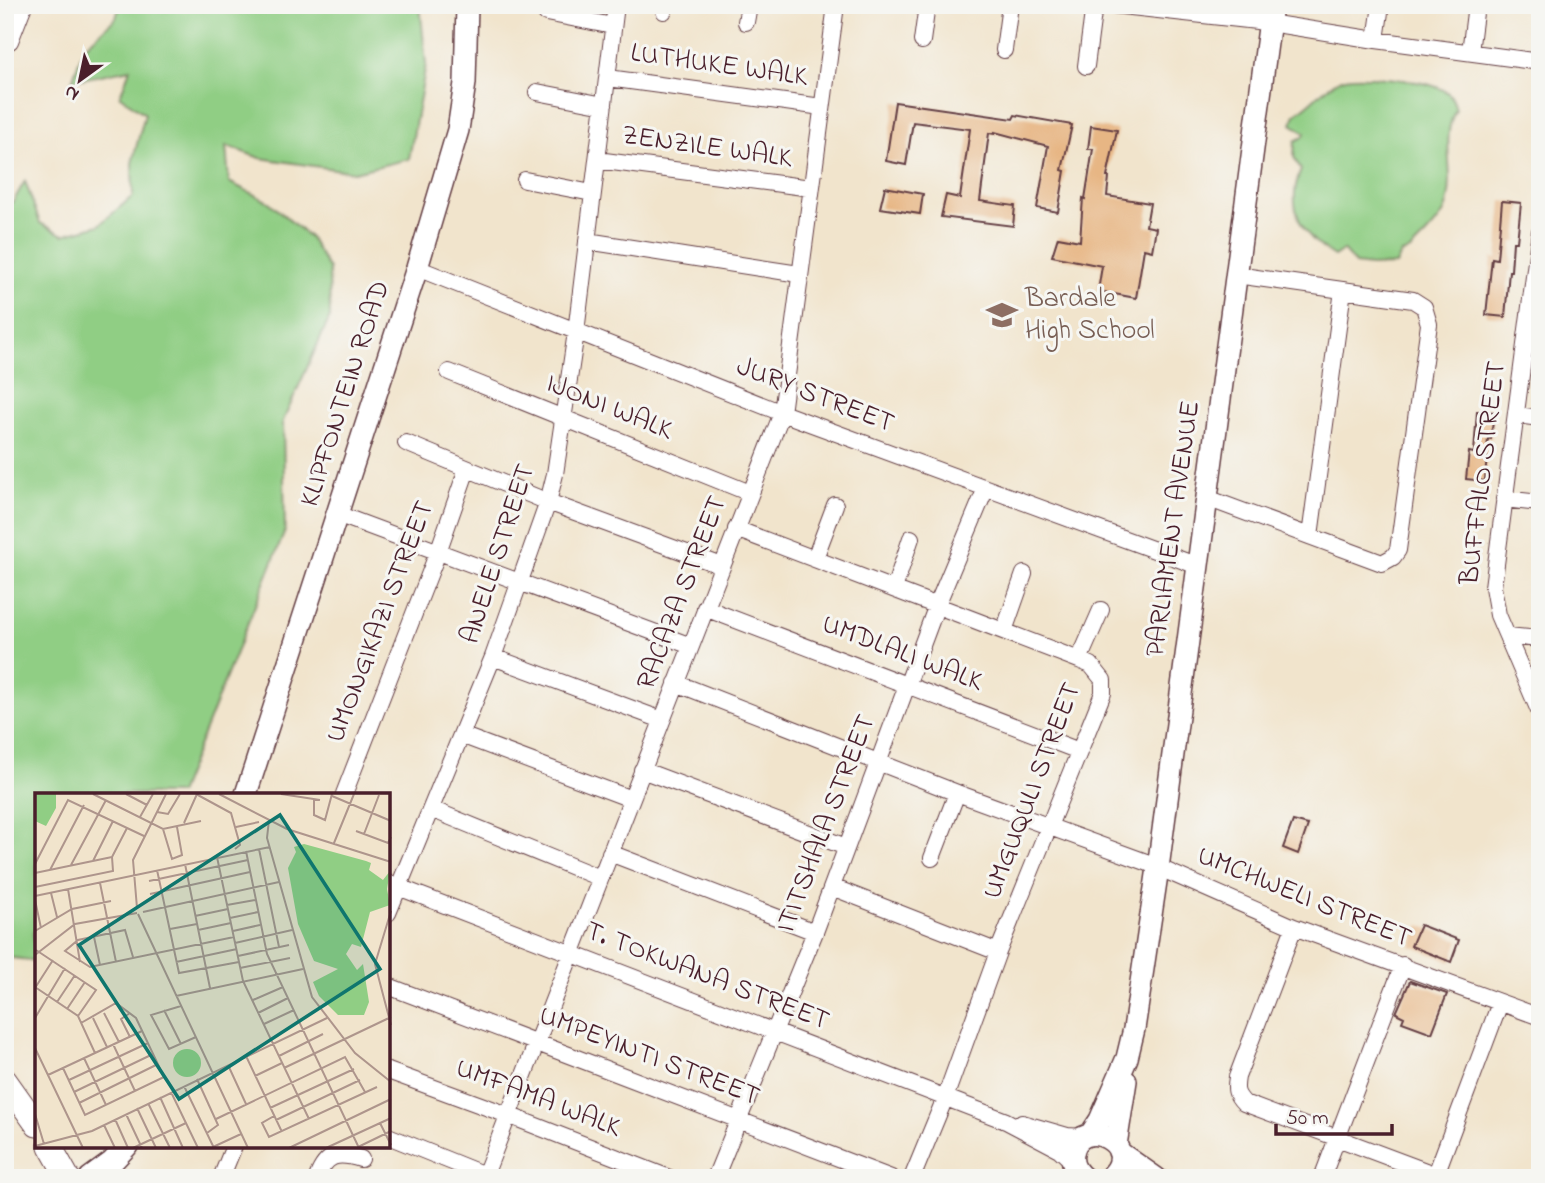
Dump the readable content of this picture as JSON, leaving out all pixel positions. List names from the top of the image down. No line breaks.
{"streets":{"street":["LUTHUKE WALK","ZENZILE WALK","KLIPFONTEIN ROAD","JURY STREET","IJONI WALK","BUFFALO STREET","PARLIAMENT AVENUE","ANELE STREET","RACAZA STREET","UMONGIKAZI STREET","UMDLALI WALK","UMGUQULI STREET","ITITSHALA STREET","UMCHWELI STREET","T. TOKWANA STREET","UMPEYINTI STREET","UMFAMA WALK"]},"crossings":[["LUTHUKE WALK","ANELE STREET"],["LUTHUKE WALK","RACAZA STREET"],["ZENZILE WALK","ANELE STREET"],["ZENZILE WALK","RACAZA STREET"],["KLIPFONTEIN ROAD","JURY STREET"],["JURY STREET","PARLIAMENT AVENUE"],["JURY STREET","ANELE STREET"],["JURY STREET","RACAZA STREET"],["JURY STREET","ITITSHALA STREET"],["IJONI WALK","ANELE STREET"],["IJONI WALK","RACAZA STREET"],["PARLIAMENT AVENUE","UMCHWELI STREET"],["PARLIAMENT AVENUE","T. TOKWANA STREET"],["ANELE STREET","T. TOKWANA STREET"],["RACAZA STREET","UMDLALI WALK"],["RACAZA STREET","UMGUQULI STREET"],["RACAZA STREET","UMCHWELI STREET"],["RACAZA STREET","T. TOKWANA STREET"],["RACAZA STREET","UMPEYINTI STREET"],["RACAZA STREET","UMFAMA WALK"],["UMDLALI WALK","UMGUQULI STREET"],["UMDLALI WALK","ITITSHALA STREET"],["UMGUQULI STREET","ITITSHALA STREET"],["UMGUQULI STREET","UMCHWELI STREET"],["UMGUQULI STREET","T. TOKWANA STREET"],["ITITSHALA STREET","UMCHWELI STREET"],["ITITSHALA STREET","T. TOKWANA STREET"],["ITITSHALA STREET","UMPEYINTI STREET"]],"places":{"school or university":["Bardale High School"]},"scale_bar":"50 m","north":"bottom left"}
